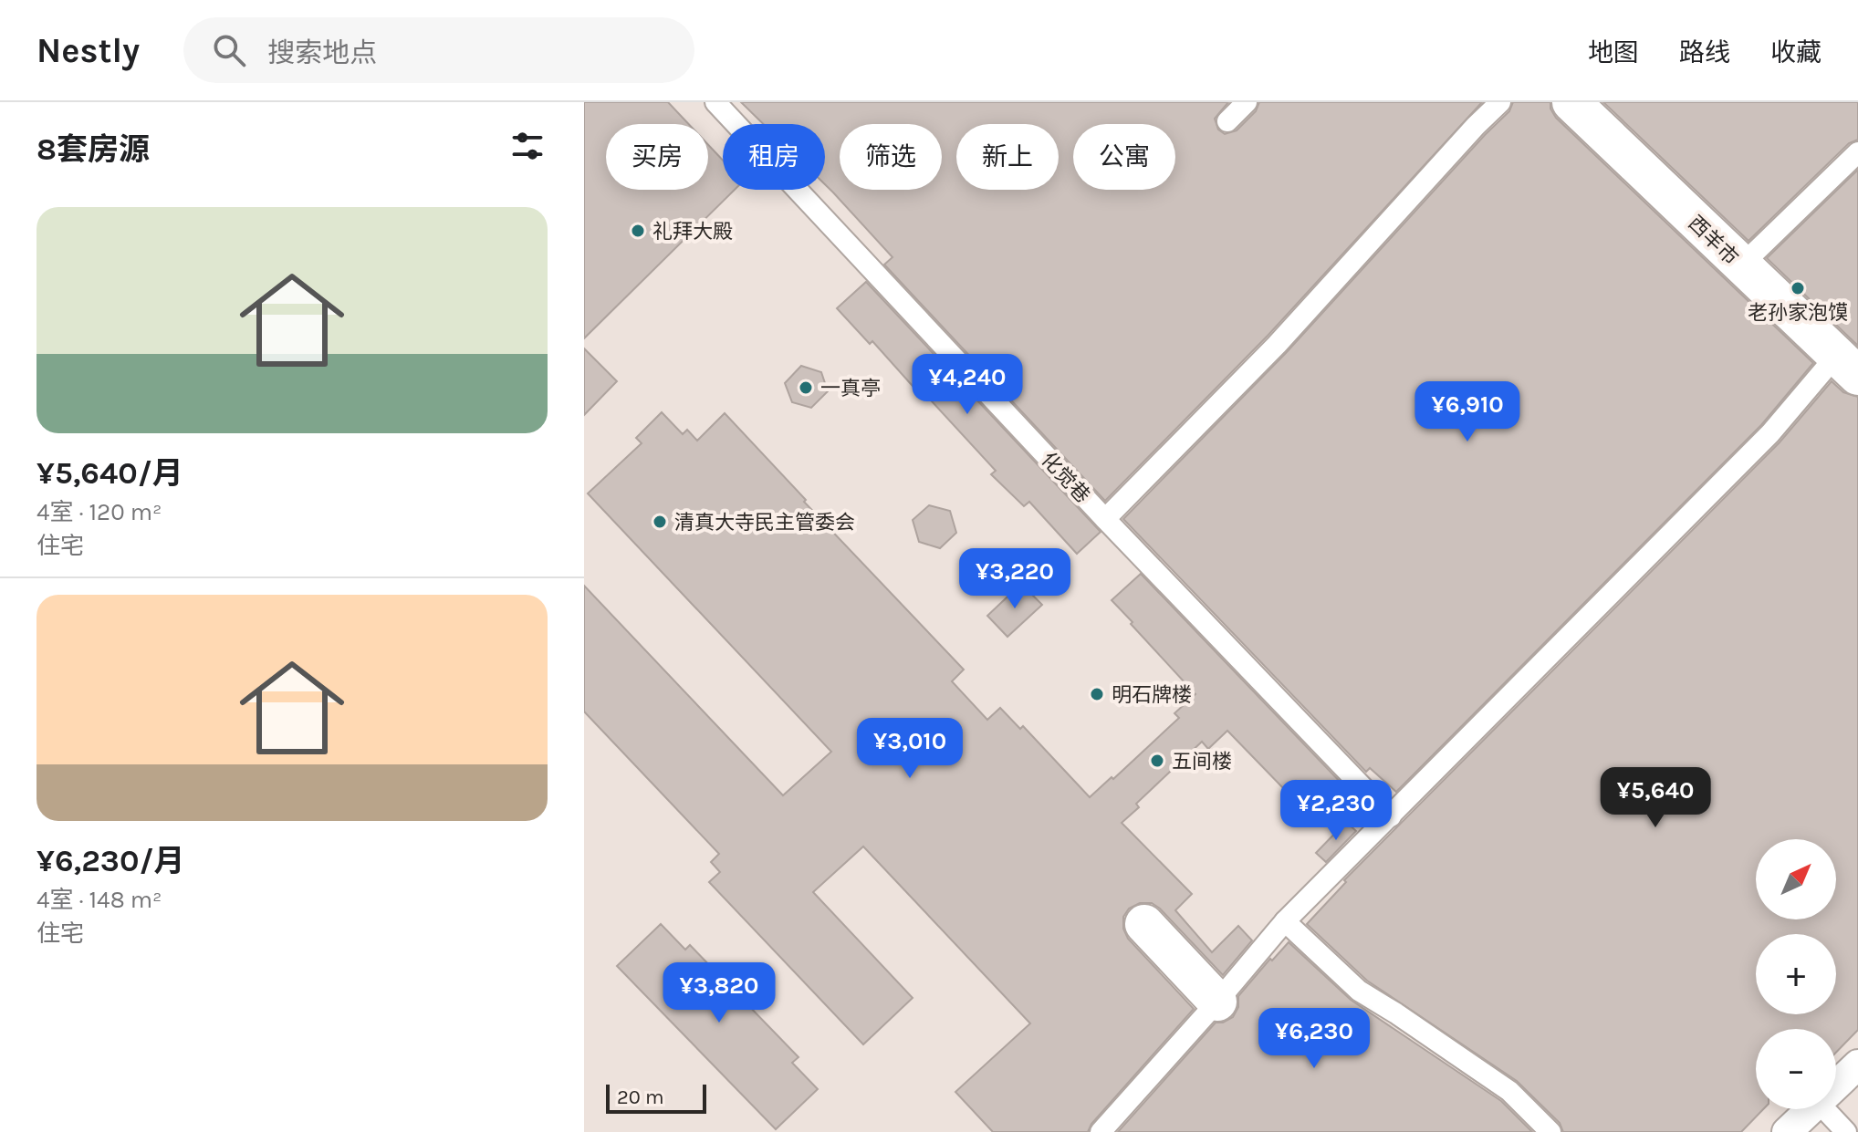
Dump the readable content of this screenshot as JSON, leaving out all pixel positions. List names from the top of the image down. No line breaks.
{"streets":{"street":["西羊市"],"lane":["化觉巷"]},"places":["礼拜大殿","老孙家泡馍","一真亭","清真大寺民主管委会","明石牌楼","五间楼"],"scale_bar":"20 m","north":"top right","page":{"header":"Nestly","search":"搜索地点","nav":["地图","路线","收藏"],"heading":"8套房源","chip":["买房","租房","筛选","新上","公寓"],"list":[{"name":"¥5,640/月","note":"4室 · 120 m² · 住宅"},{"name":"¥6,230/月","note":"4室 · 148 m² · 住宅"}],"price":["¥4,240","¥6,910","¥3,220","¥3,010","¥5,640","¥2,230","¥3,820","¥6,230"],"map_buttons":["+","−"],"scale":"20 m"}}
